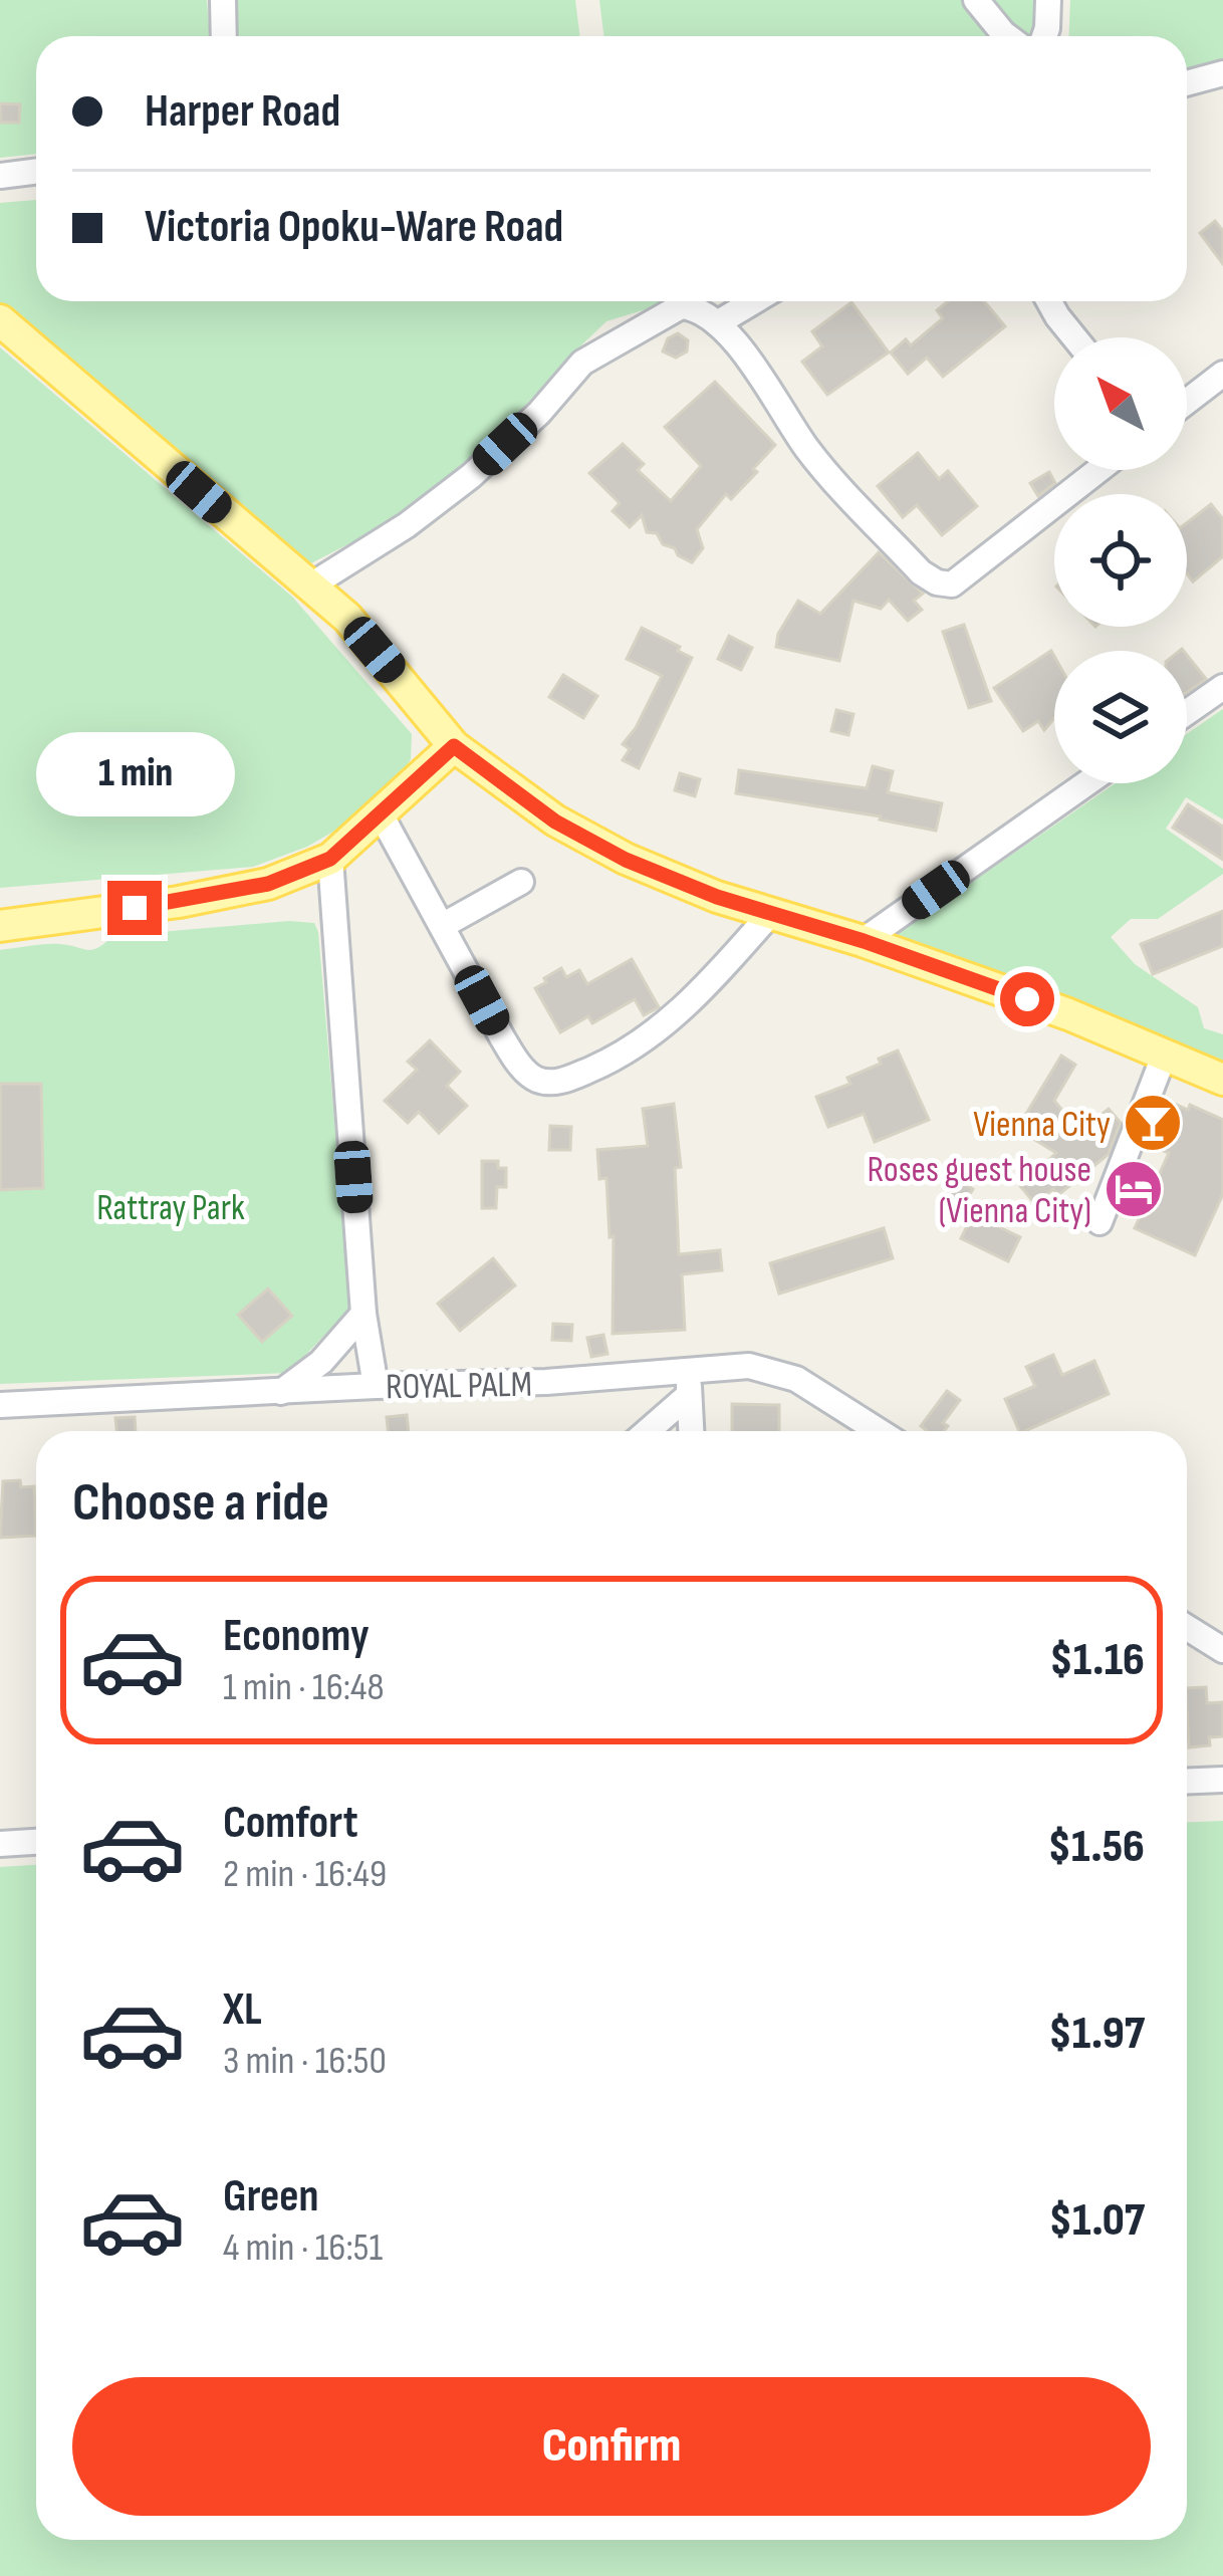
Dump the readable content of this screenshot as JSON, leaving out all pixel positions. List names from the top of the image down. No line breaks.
{"streets":{"street":["ROYAL PALM"]},"parks":["Rattray Park"],"places":{"bar":["Vienna City"],"hotel":["Roses guest house (Vienna City)"]},"north":"top left","page":{"banner":["Harper Road","Victoria Opoku-Ware Road"],"bubble":"1 min","heading":"Choose a ride","list":[{"name":"Economy","note":"1 min · 16:48","value":"$1.16"},{"name":"Comfort","note":"2 min · 16:49","value":"$1.56"},{"name":"XL","note":"3 min · 16:50","value":"$1.97"},{"name":"Green","note":"4 min · 16:51","value":"$1.07"}],"buttons":"Confirm"}}
